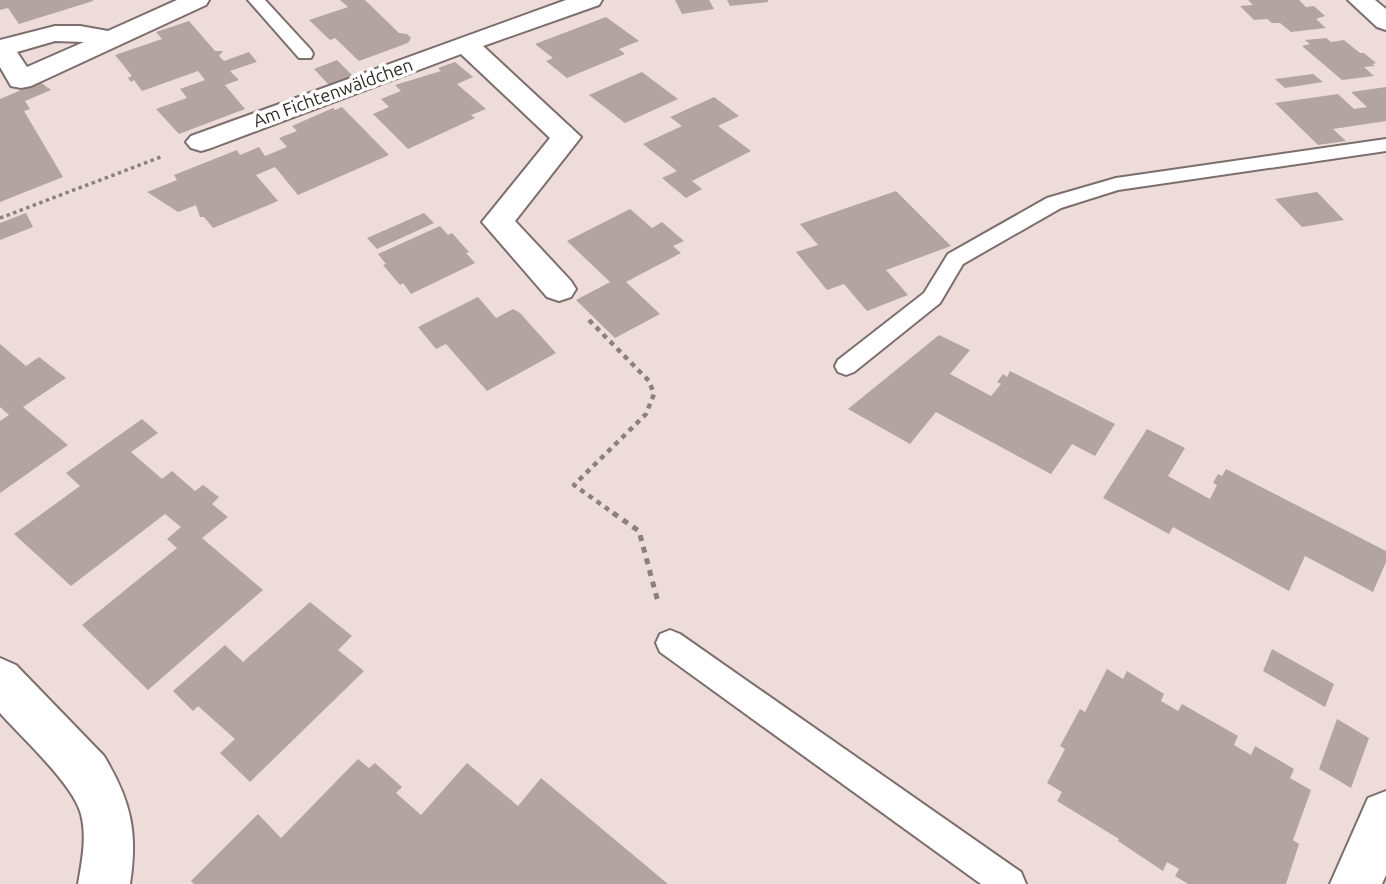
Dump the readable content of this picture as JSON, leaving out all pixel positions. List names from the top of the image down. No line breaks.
{"streets":{"street":["Am Fichtenwäldchen"]}}
